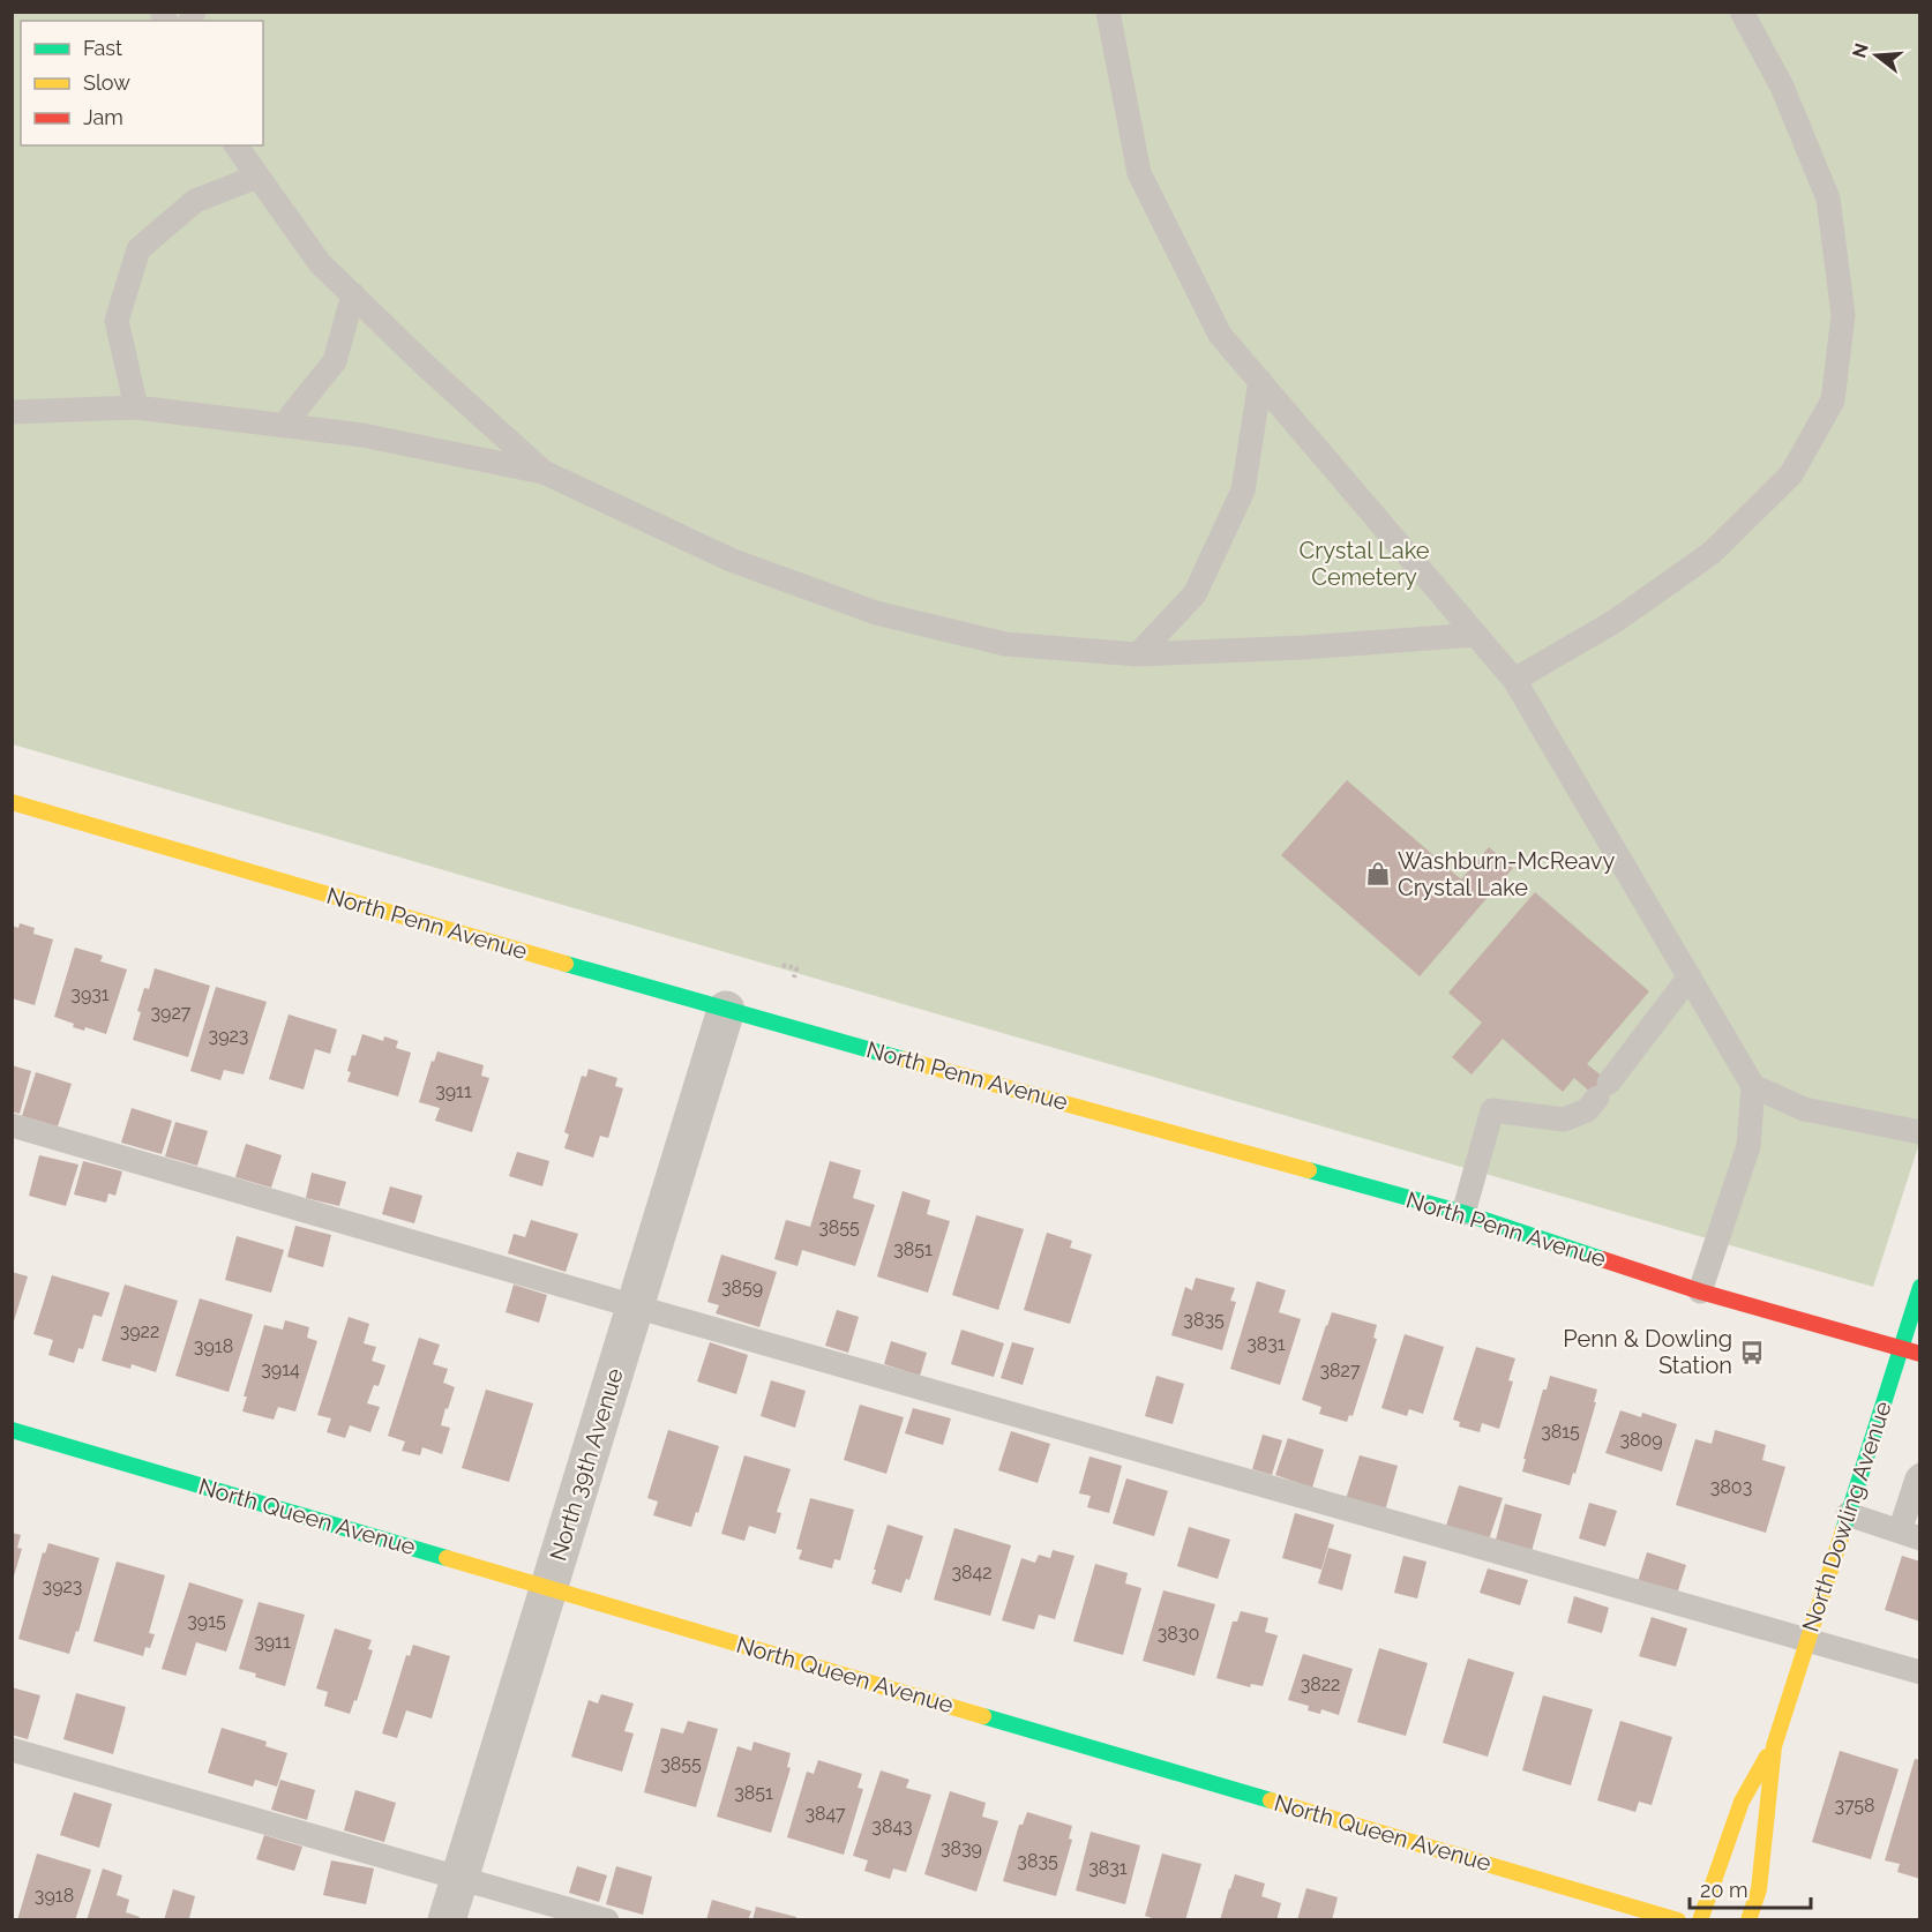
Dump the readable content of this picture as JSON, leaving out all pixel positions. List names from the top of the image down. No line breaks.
{"streets":{"street":["North Penn Avenue","North 39th Avenue","North Queen Avenue","North Dowling Avenue"]},"crossings":[["North Penn Avenue","North 39th Avenue"],["North Penn Avenue","North Dowling Avenue"],["North 39th Avenue","North Queen Avenue"]],"parks":["Crystal Lake Cemetery"],"places":{"shop":["Washburn-McReavy Crystal Lake"],"bus stop":["Penn & Dowling Station"]},"house_numbers":["3931","3927","3923","3911","3855","3851","3859","3835","3922","3831","3918","3914","3827","3815","3809","3803","3842","3923","3915","3830","3911","3822","3855","3851","3758","3847","3843","3839","3835","3831","3918"],"legend":["Fast","Slow","Jam"],"scale_bar":"20 m","north":"left"}
